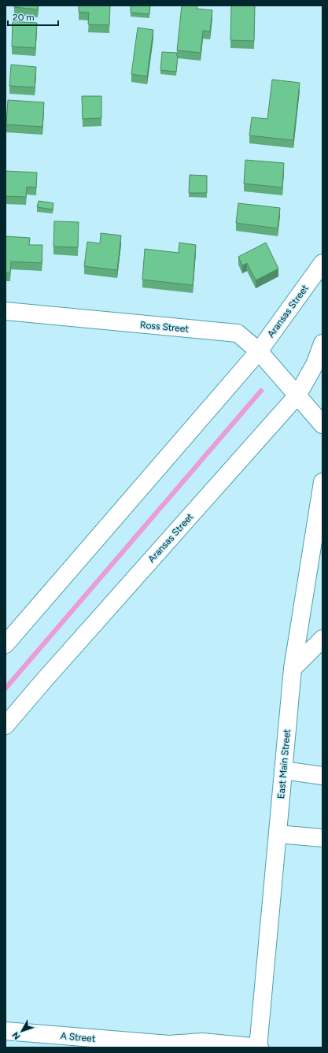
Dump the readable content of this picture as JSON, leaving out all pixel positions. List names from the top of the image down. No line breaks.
{"streets":{"street":["Aransas Street","Ross Street","East Main Street","A Street"]},"crossings":[["Aransas Street","Ross Street"],["East Main Street","A Street"]],"scale_bar":"20 m","north":"bottom left"}
